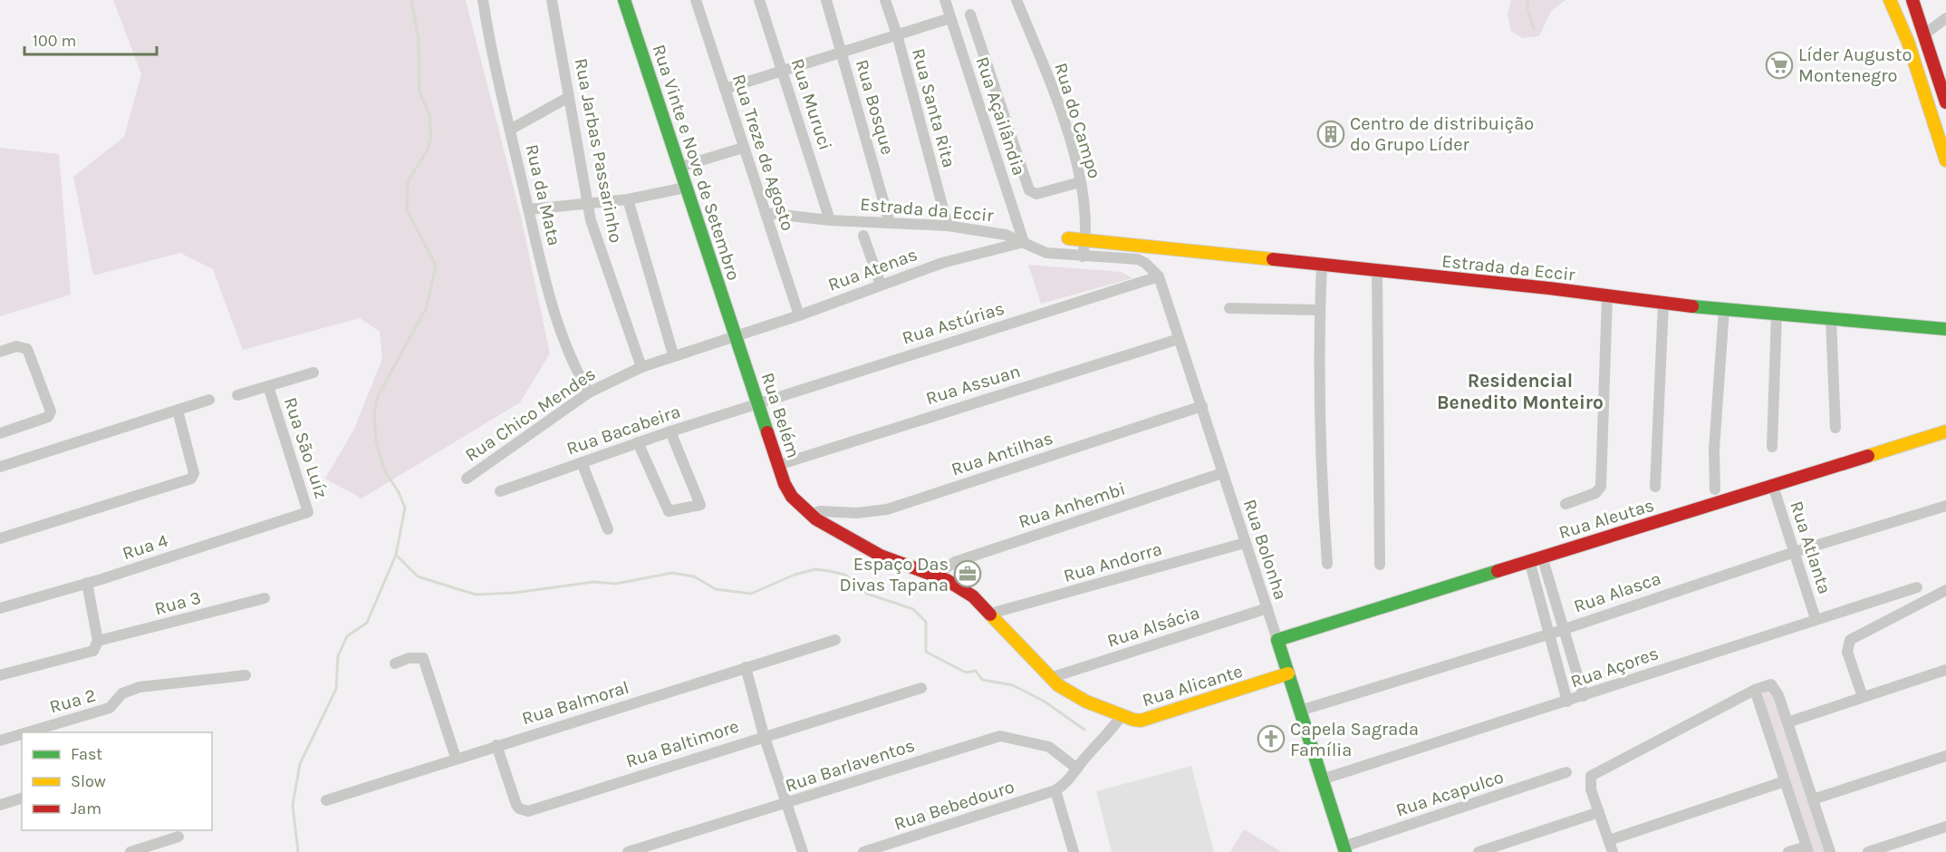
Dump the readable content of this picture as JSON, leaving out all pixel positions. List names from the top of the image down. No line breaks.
{"streets":{"street":["Rua Muruci","Rua Bosque","Rua Santa Rita","Rua Açailândia","Rua do Campo","Rua Jarbas Passarinho","Rua Treze de Agosto","Rua Vinte e Nove de Setembro","Rua da Mata","Estrada da Eccir","Rua Atenas","Rua Astúrias","Rua Assuan","Rua Chico Mendes","Rua Belém","Rua Bacabeira","Rua São Luíz","Rua Antilhas","Rua Anhembi","Rua Aleutas","Rua 4","Rua Atlanta","Rua Bolonha","Rua Andorra","Rua Alasca","Rua 3","Rua Alsácia","Rua Açores","Rua Alicante","Rua 2","Rua Balmoral","Rua Baltimore","Rua Barlaventos","Rua Acapulco","Rua Bebedouro"]},"crossings":[["Rua Muruci","Estrada da Eccir"],["Rua Bosque","Estrada da Eccir"],["Rua Santa Rita","Estrada da Eccir"],["Rua Açailândia","Estrada da Eccir"],["Rua Açailândia","Rua Atenas"],["Rua do Campo","Estrada da Eccir"],["Rua Jarbas Passarinho","Rua Chico Mendes"],["Rua Treze de Agosto","Estrada da Eccir"],["Rua Treze de Agosto","Rua Atenas"],["Rua Vinte e Nove de Setembro","Rua Atenas"],["Rua Vinte e Nove de Setembro","Rua Chico Mendes"],["Rua Vinte e Nove de Setembro","Rua Belém"],["Rua da Mata","Rua Chico Mendes"],["Estrada da Eccir","Rua Atenas"],["Estrada da Eccir","Rua Bolonha"],["Rua Atenas","Rua Chico Mendes"],["Rua Atenas","Rua Belém"],["Rua Astúrias","Rua Belém"],["Rua Astúrias","Rua Bacabeira"],["Rua Astúrias","Rua Bolonha"],["Rua Assuan","Rua Belém"],["Rua Assuan","Rua Bolonha"],["Rua Chico Mendes","Rua Belém"],["Rua Belém","Rua Bacabeira"],["Rua Belém","Rua Antilhas"],["Rua São Luíz","Rua 4"],["Rua Antilhas","Rua Bolonha"],["Rua Anhembi","Rua Bolonha"],["Rua Aleutas","Rua Atlanta"],["Rua Aleutas","Rua Bolonha"],["Rua Atlanta","Rua Alasca"],["Rua Atlanta","Rua Açores"],["Rua Bolonha","Rua Andorra"],["Rua Bolonha","Rua Alasca"],["Rua Bolonha","Rua Alsácia"],["Rua Bolonha","Rua Açores"],["Rua Bolonha","Rua Alicante"],["Rua Bolonha","Rua Acapulco"],["Rua Alsácia","Rua Alicante"],["Rua Balmoral","Rua Baltimore"]],"districts":["Residencial Benedito Monteiro"],"places":{"supermarket":["Líder Augusto Montenegro"],"building":["Centro de distribuição do Grupo Líder"],"office":["Espaço Das Divas Tapana"],"church":["Capela Sagrada Família"]},"legend":["Fast","Slow","Jam"],"scale_bar":"100 m"}
